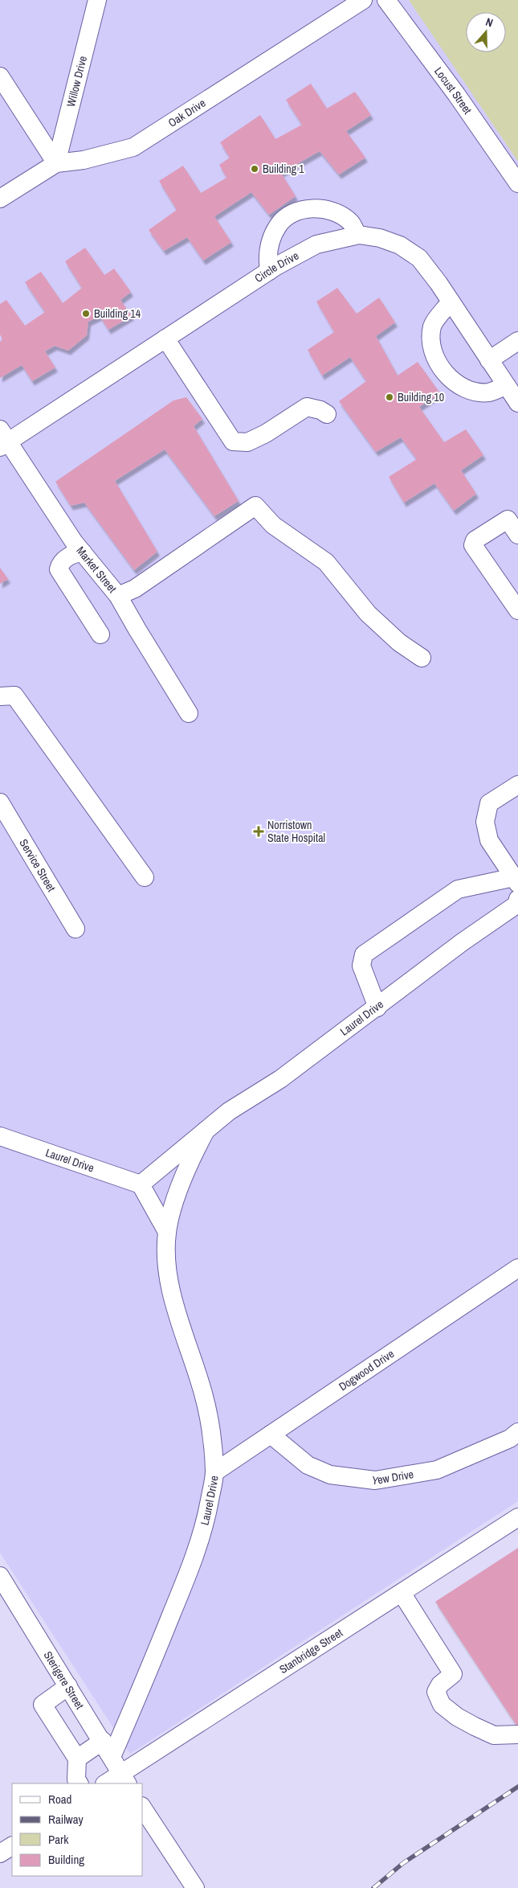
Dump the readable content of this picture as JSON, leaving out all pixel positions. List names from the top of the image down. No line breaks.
{"streets":{"street":["Willow Drive","Locust Street","Oak Drive","Circle Drive","Market Street","Service Street","Laurel Drive","Dogwood Drive","Yew Drive","Stanbridge Street","Sterigere Street"]},"crossings":[["Willow Drive","Oak Drive"],["Circle Drive","Market Street"],["Laurel Drive","Dogwood Drive"],["Laurel Drive","Sterigere Street"],["Dogwood Drive","Yew Drive"],["Stanbridge Street","Sterigere Street"]],"places":{"other":["Building 1","Building 14","Building 10"],"health":["Norristown State Hospital"]},"legend":["Road","Railway","Park","Building"],"north":"top"}
